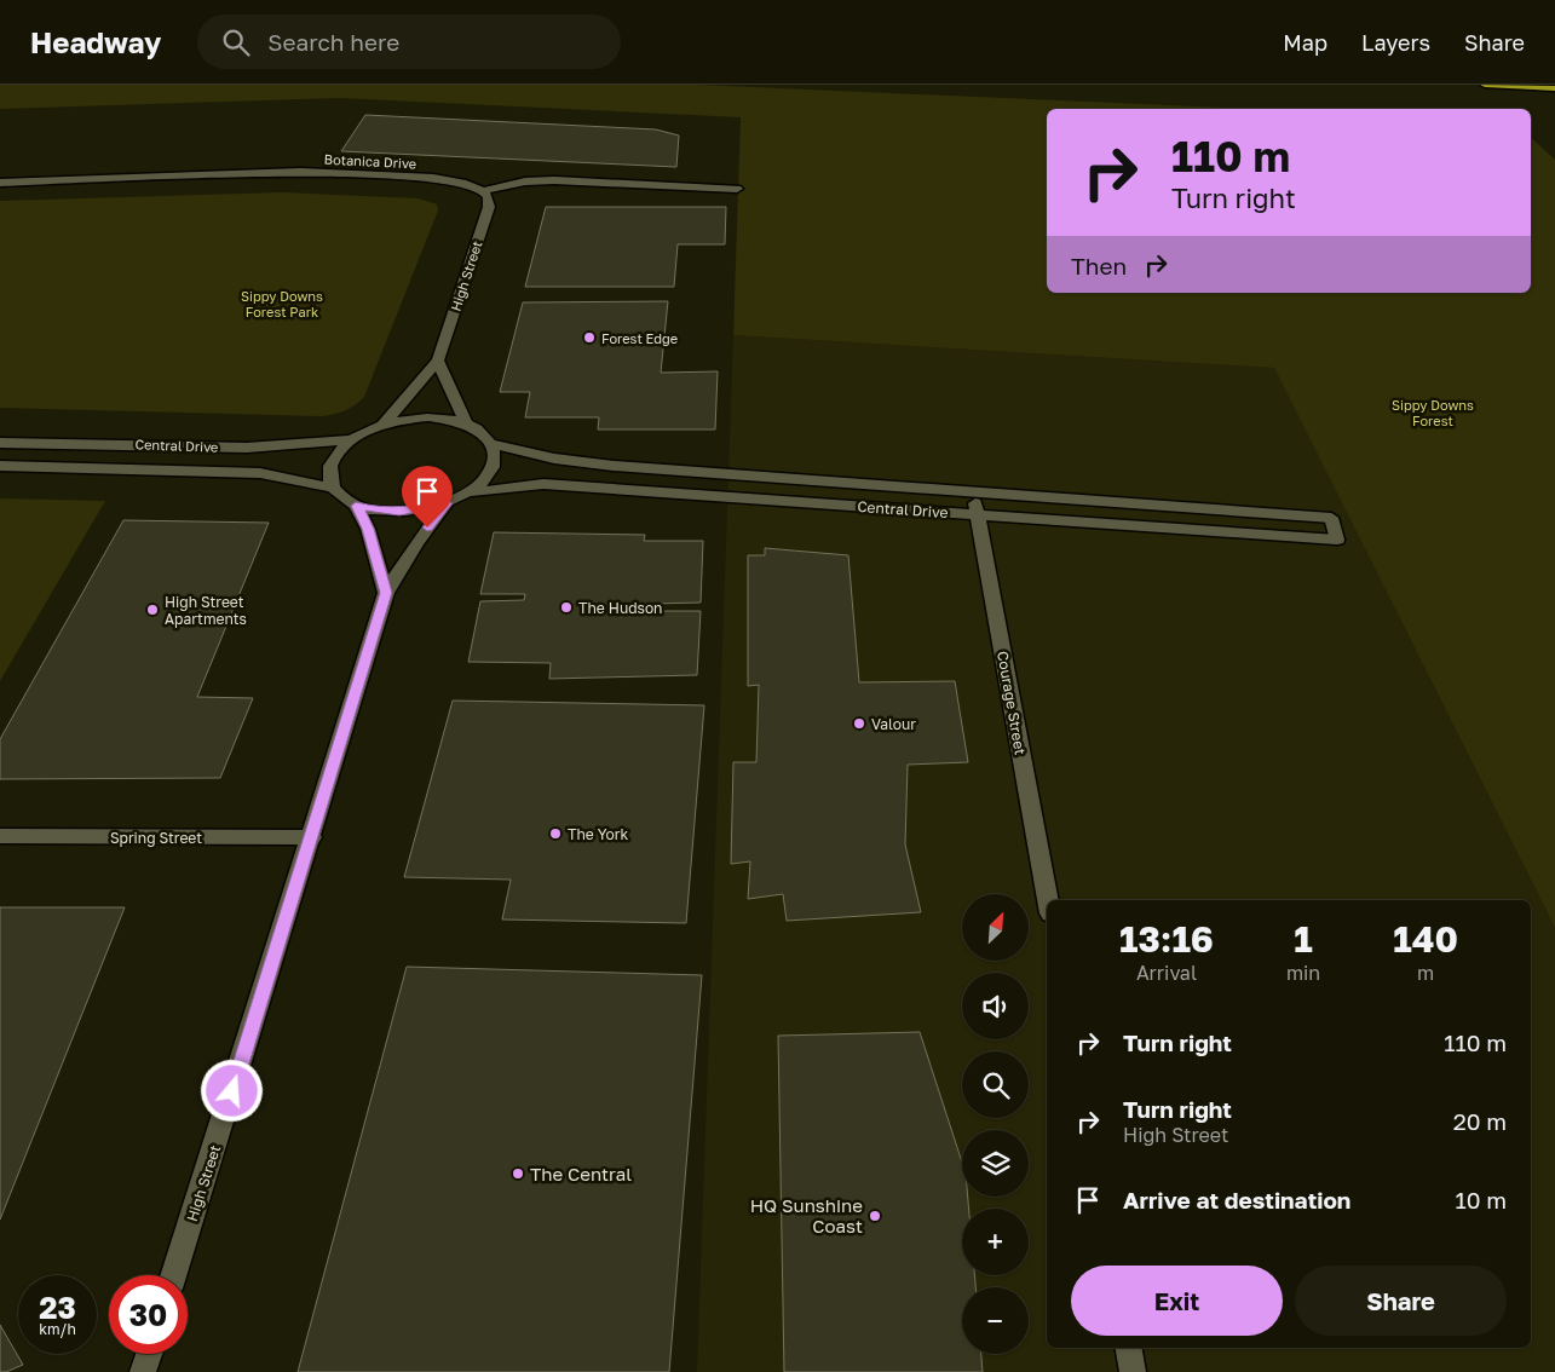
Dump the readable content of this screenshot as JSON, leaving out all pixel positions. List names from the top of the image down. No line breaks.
{"streets":{"street":["Botanica Drive","High Street","Central Drive","Courage Street","Spring Street"]},"crossings":[["Botanica Drive","High Street"],["High Street","Central Drive"],["High Street","Spring Street"],["Central Drive","Courage Street"]],"parks":["Sippy Downs Forest Park","Sippy Downs Forest"],"places":["Forest Edge","The Hudson","High Street Apartments","Valour","The York","The Central","HQ Sunshine Coast"],"north":"top right","page":{"header":"Headway","search":"Search here","nav":["Map","Layers","Share"],"turn":["110 m","Turn right"],"then":"Then","map_buttons":["+","−"],"eta":["13:16","Arrival","1","min","140","m"],"list":[{"name":"Turn right","value":"110 m"},{"name":"Turn right","note":"High Street","value":"20 m"},{"name":"Arrive at destination","value":"10 m"}],"buttons":["Exit","Share"],"speed":"23 km/h","limit":"30"}}
